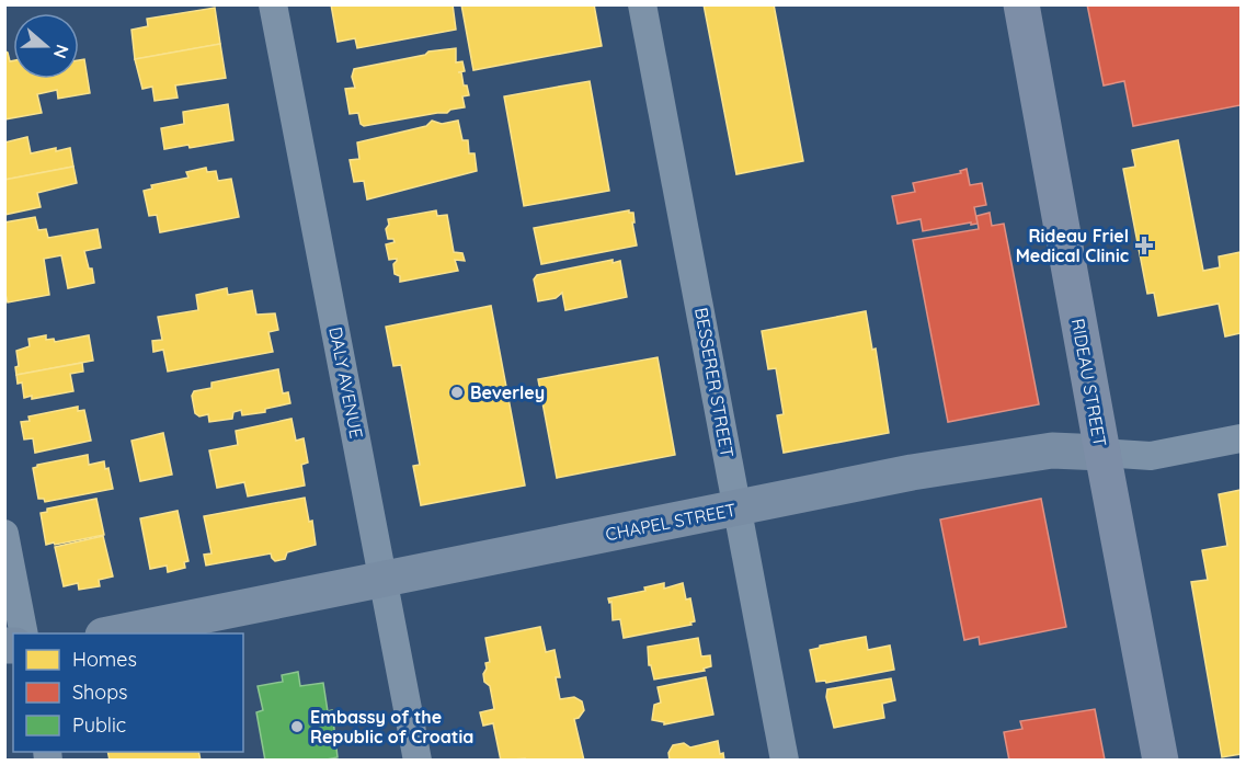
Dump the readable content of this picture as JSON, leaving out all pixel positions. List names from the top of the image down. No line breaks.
{"streets":{"main road":["RIDEAU STREET"],"street":["DALY AVENUE","BESSERER STREET","CHAPEL STREET"]},"crossings":[["DALY AVENUE","CHAPEL STREET"],["BESSERER STREET","CHAPEL STREET"],["RIDEAU STREET","CHAPEL STREET"]],"places":{"health":["Rideau Friel Medical Clinic"],"other":["Beverley","Embassy of the Republic of Croatia"]},"legend":["Homes","Shops","Public"],"north":"right"}
